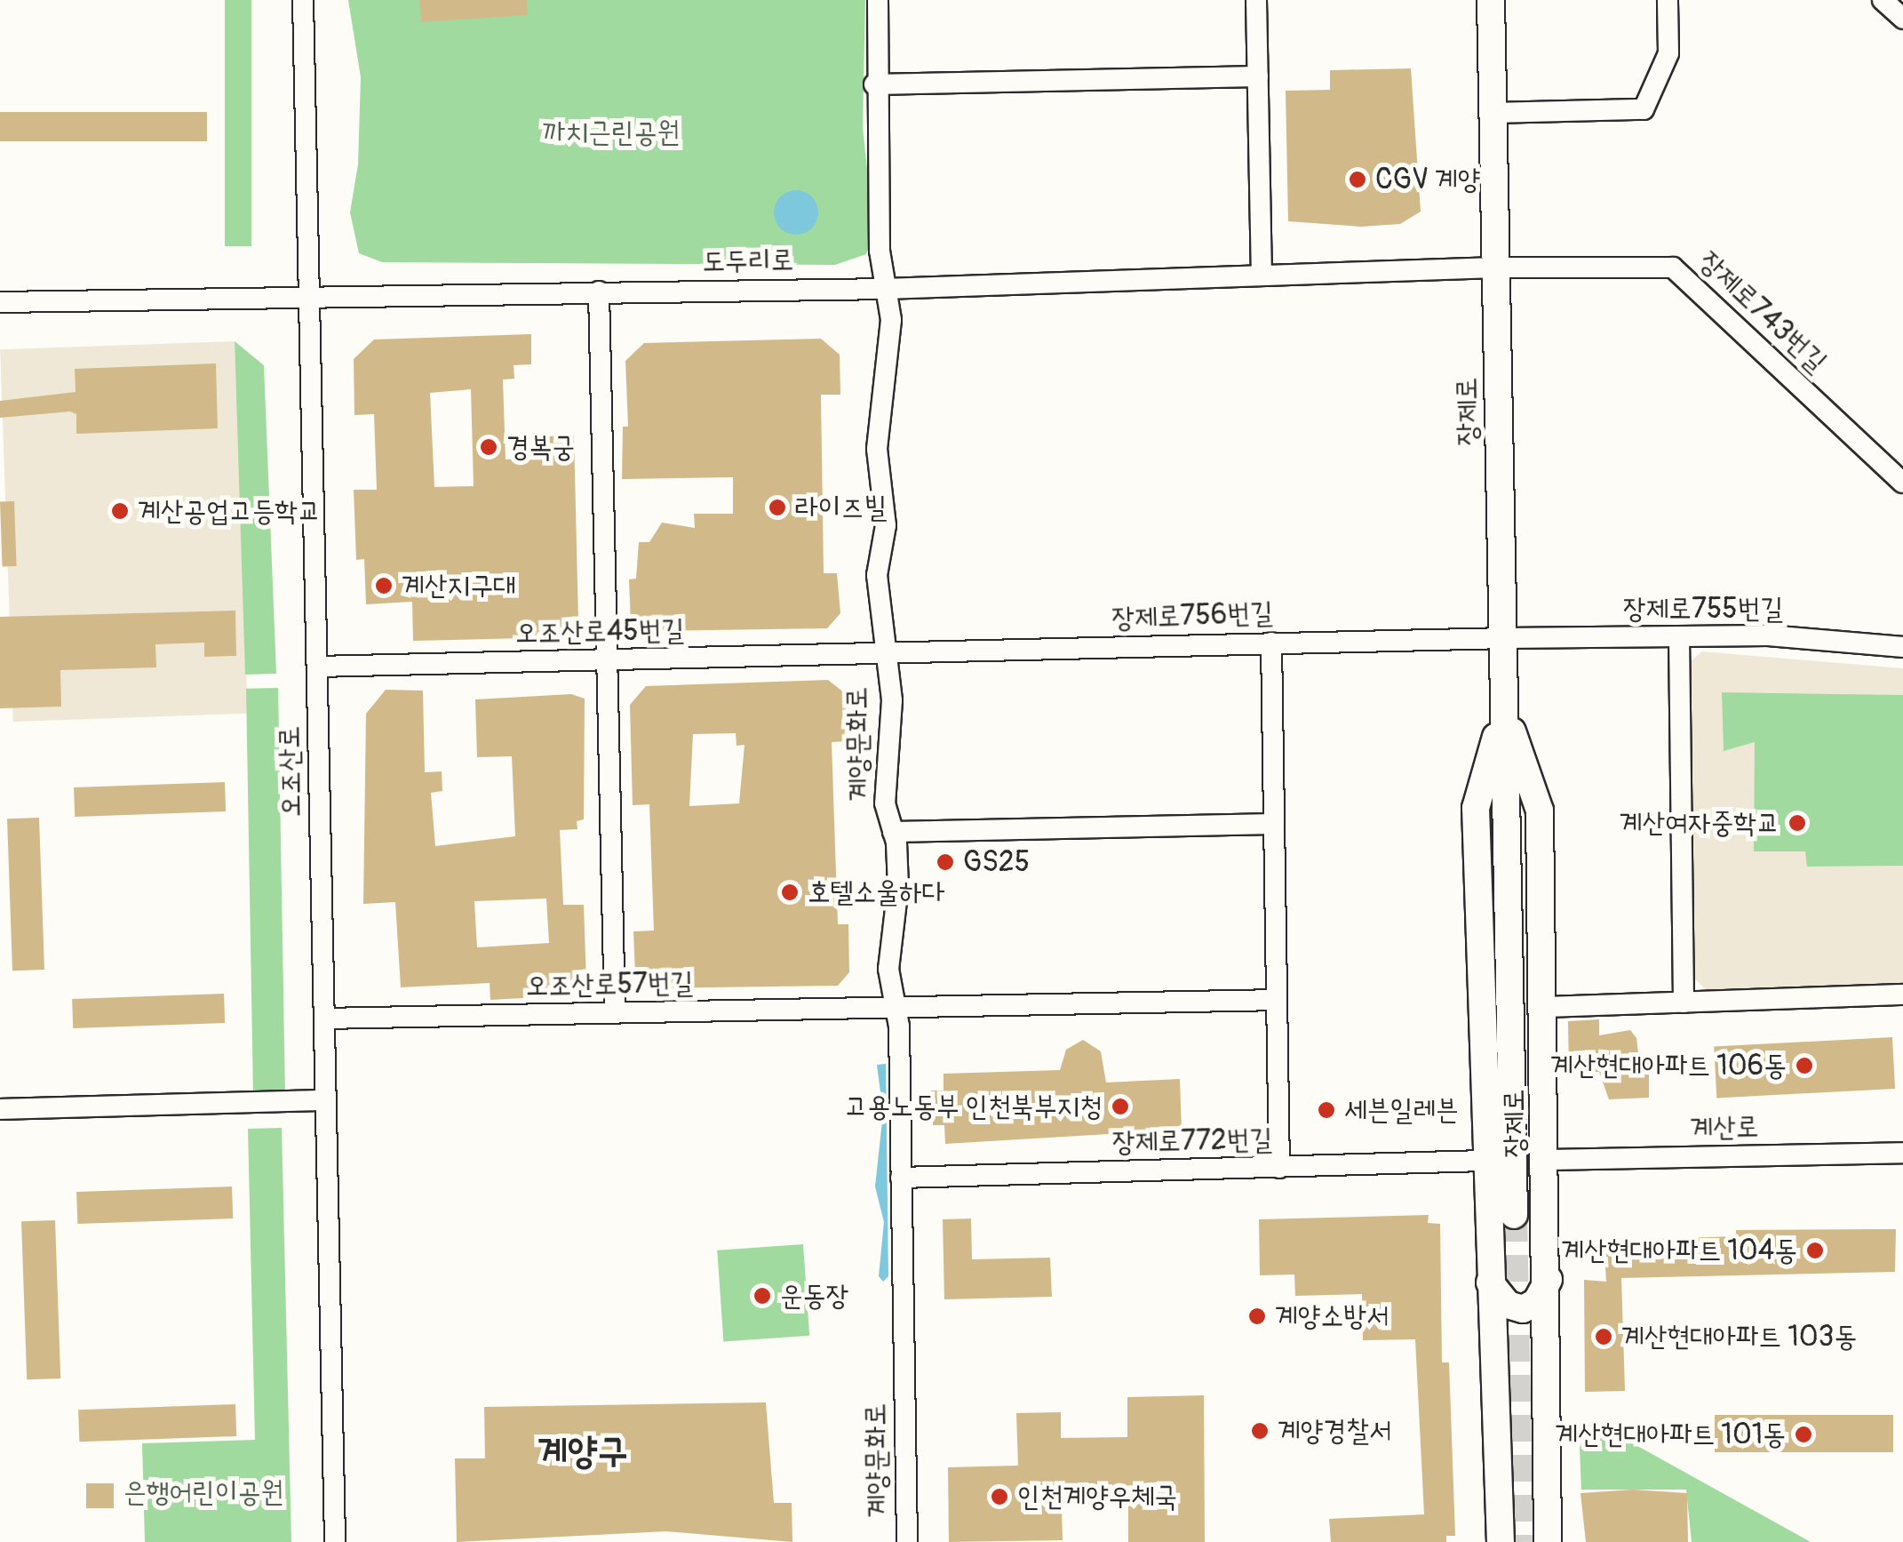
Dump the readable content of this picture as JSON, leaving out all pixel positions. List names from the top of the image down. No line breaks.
{"streets":{"main road":["장제로"],"street":["도두리로","장제로743번길","장제로755번길","장제로756번길","오조산로45번길","계양문화로","오조산로","오조산로57번길","계산로","장제로772번길"]},"crossings":[["도두리로","장제로743번길"],["도두리로","장제로"],["도두리로","계양문화로"],["도두리로","오조산로"],["장제로743번길","장제로"],["장제로","장제로755번길"],["장제로","장제로756번길"],["장제로","계산로"],["장제로","장제로772번길"],["장제로755번길","장제로756번길"],["장제로756번길","오조산로45번길"],["장제로756번길","계양문화로"],["오조산로45번길","계양문화로"],["오조산로45번길","오조산로"],["계양문화로","오조산로57번길"],["계양문화로","장제로772번길"],["오조산로","오조산로57번길"]],"districts":["계양구"],"parks":["까치근린공원","은행어린이공원"],"places":["CGV 계양","경복궁","라이즈빌","계산공업고등학교","계산지구대","계산여자중학교","GS25","호텔소울하다","계산현대아파트 106동","고용노동부 인천북부지청","세븐일레븐","계산현대아파트 104동","운동장","계양소방서","계산현대아파트 103동","계양경찰서","계산현대아파트 101동","인천계양우체국"]}
